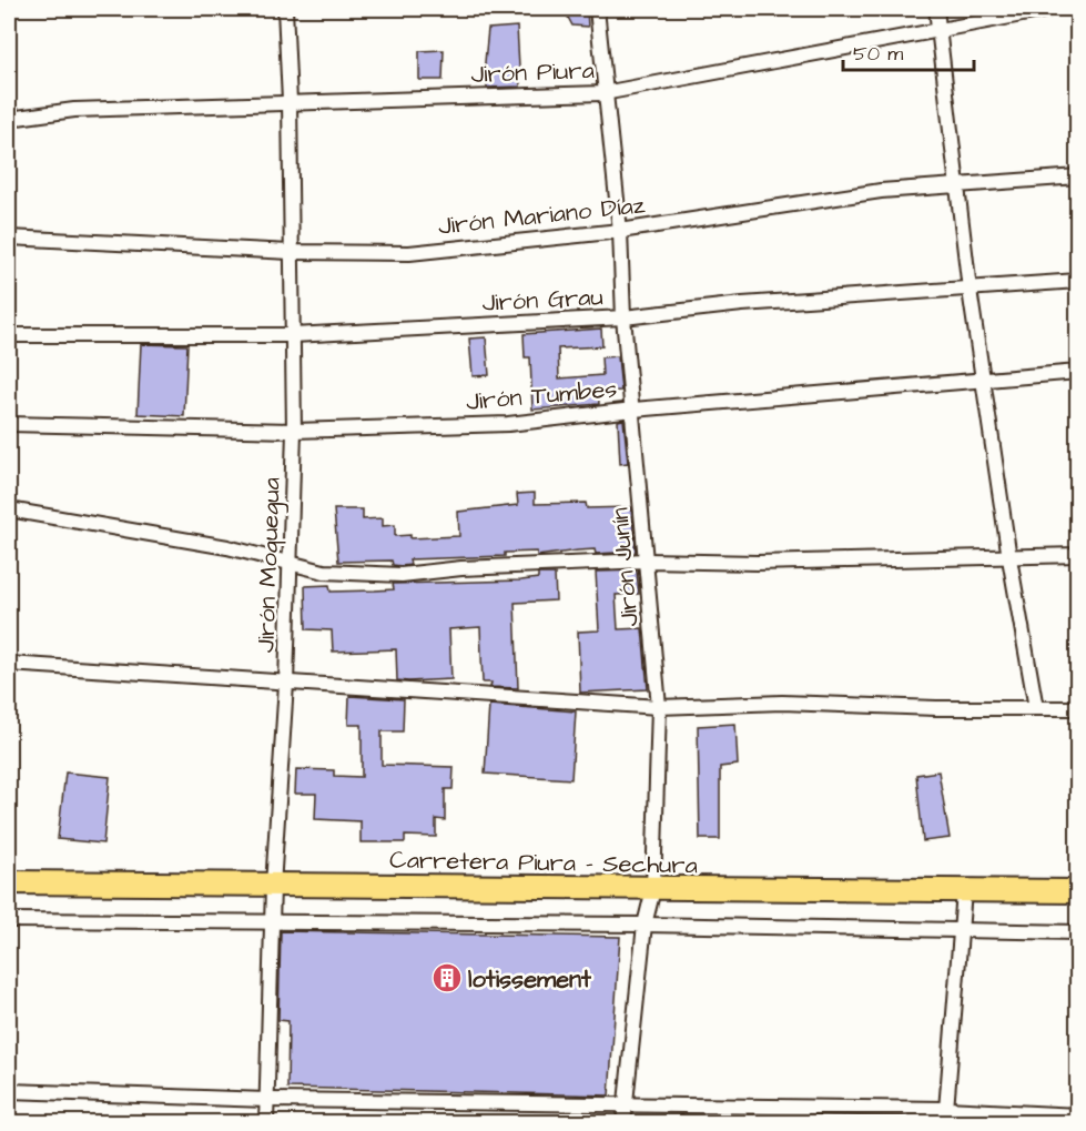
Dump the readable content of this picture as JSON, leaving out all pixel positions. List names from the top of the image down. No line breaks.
{"streets":{"main road":["Carretera Piura - Sechura"],"street":["Jirón Piura","Jirón Mariano Díaz","Jirón Grau","Jirón Tumbes","Jirón Moquegua","Jirón Junín"]},"crossings":[["Jirón Piura","Jirón Moquegua"],["Jirón Piura","Jirón Junín"],["Jirón Mariano Díaz","Jirón Moquegua"],["Jirón Mariano Díaz","Jirón Junín"],["Jirón Grau","Jirón Moquegua"],["Jirón Grau","Jirón Junín"],["Jirón Tumbes","Jirón Moquegua"],["Jirón Tumbes","Jirón Junín"],["Jirón Moquegua","Carretera Piura - Sechura"],["Jirón Junín","Carretera Piura - Sechura"]],"places":{"building":["lotissement"]},"scale_bar":"50 m"}
